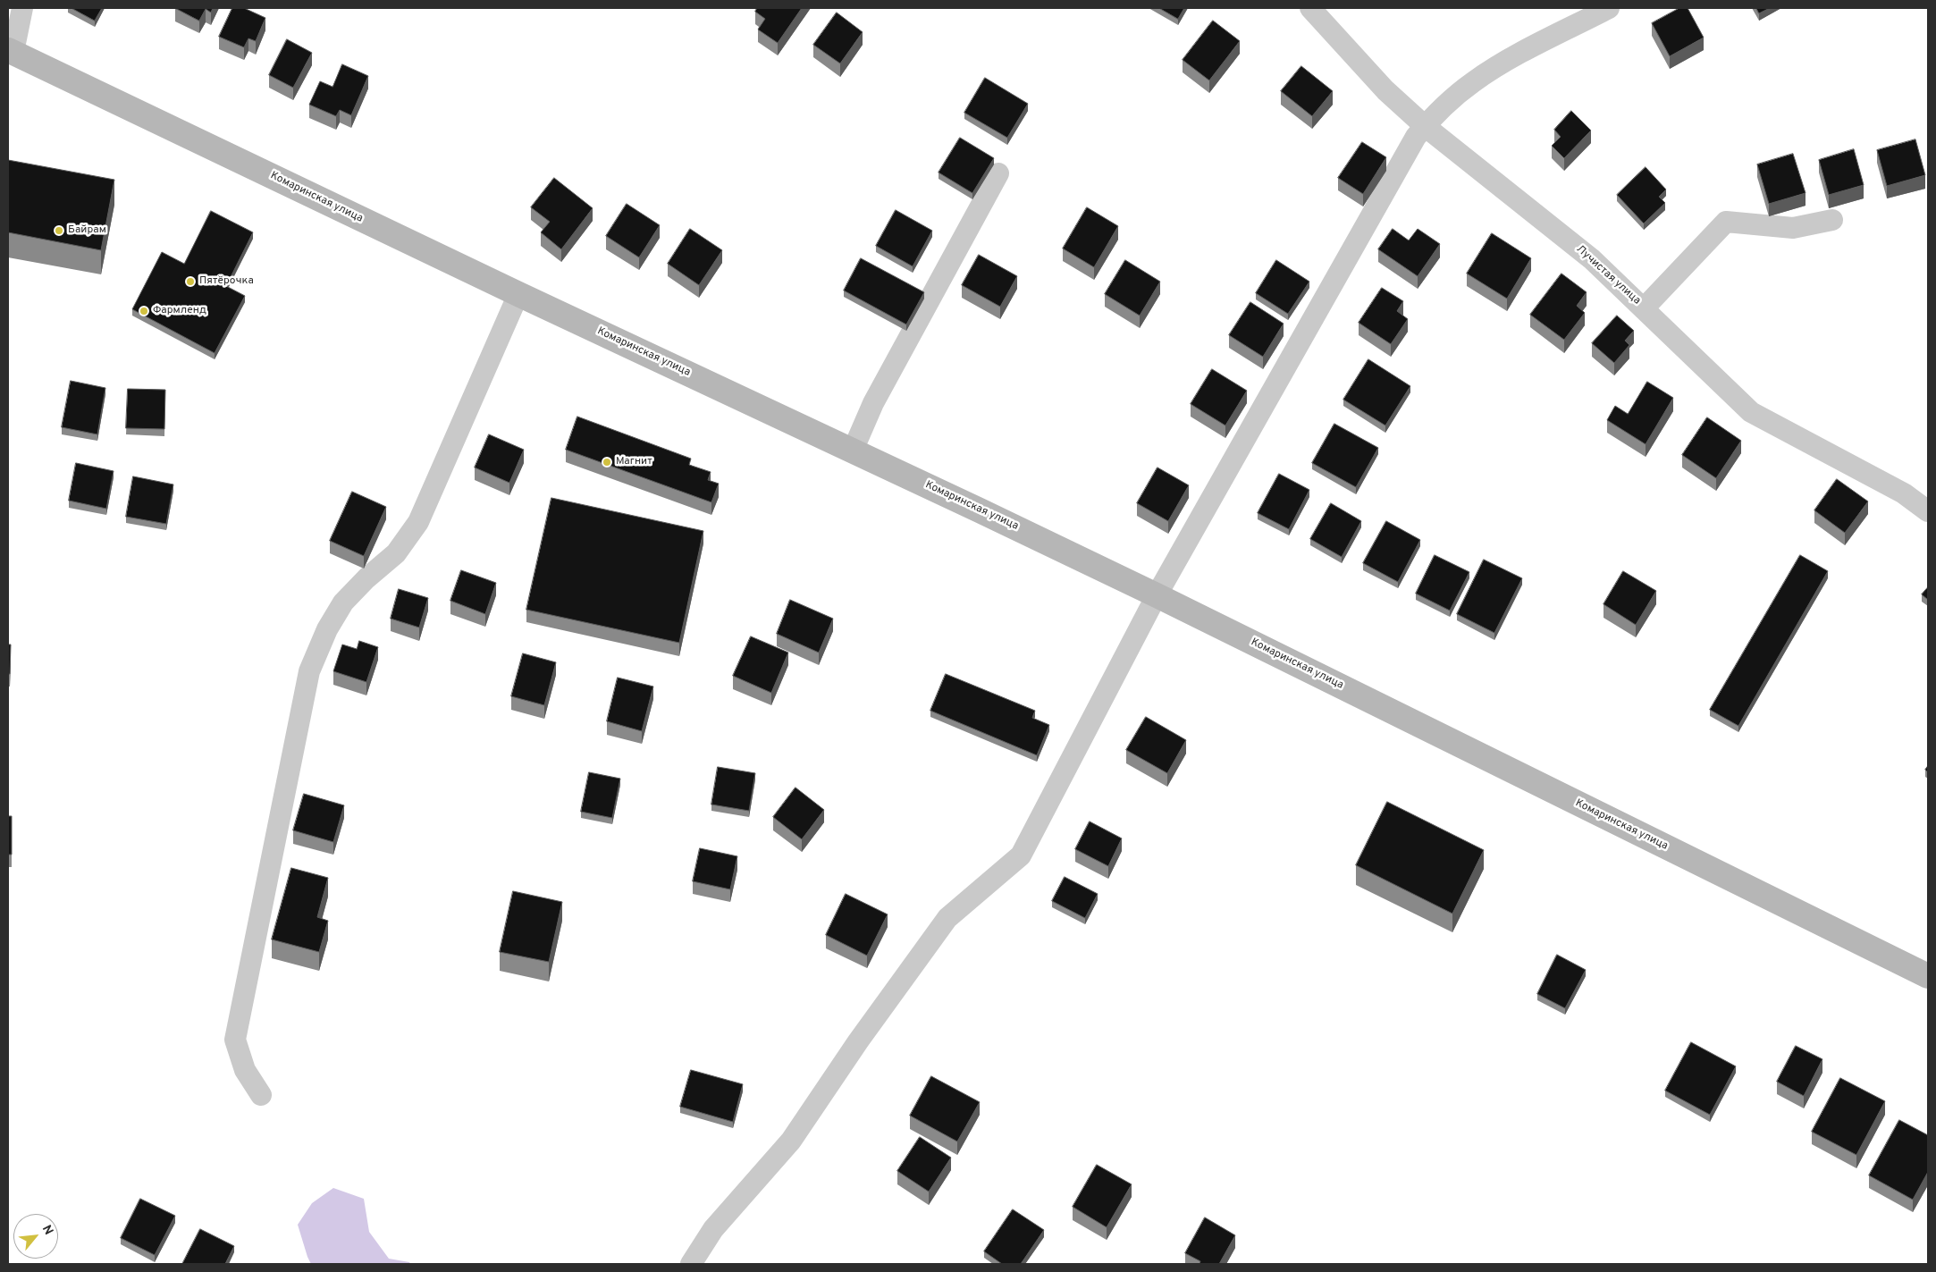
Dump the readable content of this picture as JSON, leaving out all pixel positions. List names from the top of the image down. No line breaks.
{"streets":{"street":["Комаринская улица","Лучистая улица"]},"places":["Байрам","Пятёрочка","Фармленд","Магнит"],"north":"top right"}
